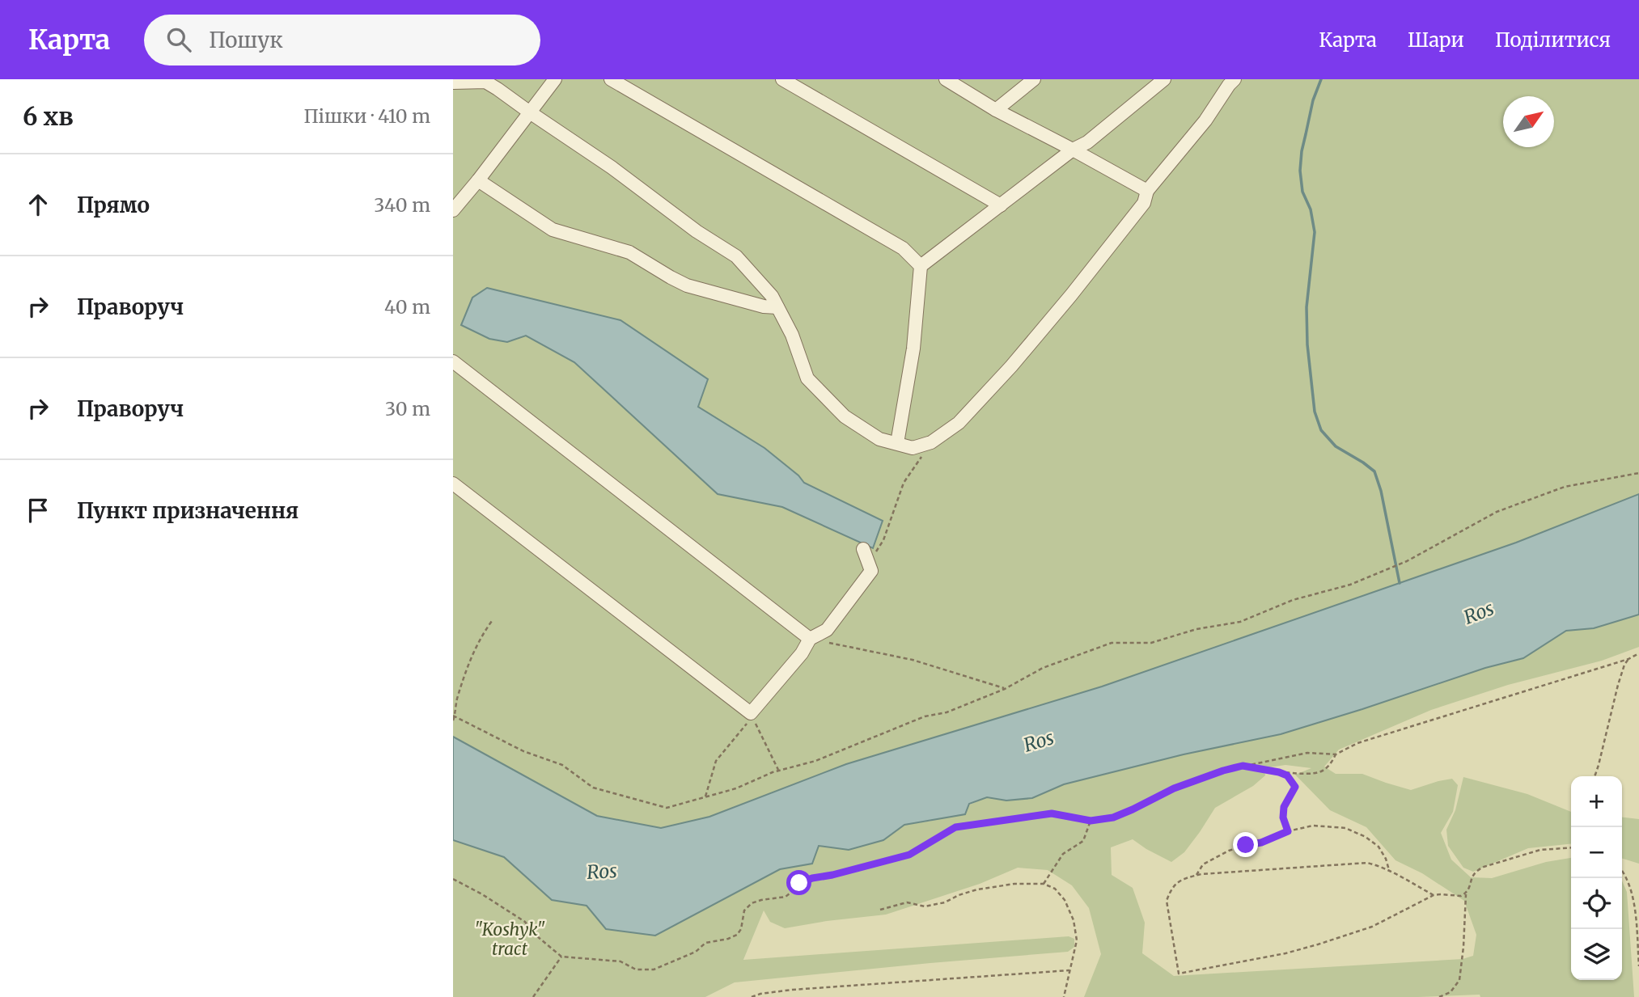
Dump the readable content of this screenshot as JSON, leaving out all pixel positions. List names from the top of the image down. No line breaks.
{"water":["Ros"],"parks":["\"Koshyk\" tract"],"north":"top right","page":{"header":"Карта","search":"Пошук","nav":["Карта","Шари","Поділитися"],"heading":["6 хв","Пішки · 410 m"],"list":[["Прямо","340 m"],["Праворуч","40 m"],["Праворуч","30 m"],"Пункт призначення"],"map_buttons":["+","−"]}}
